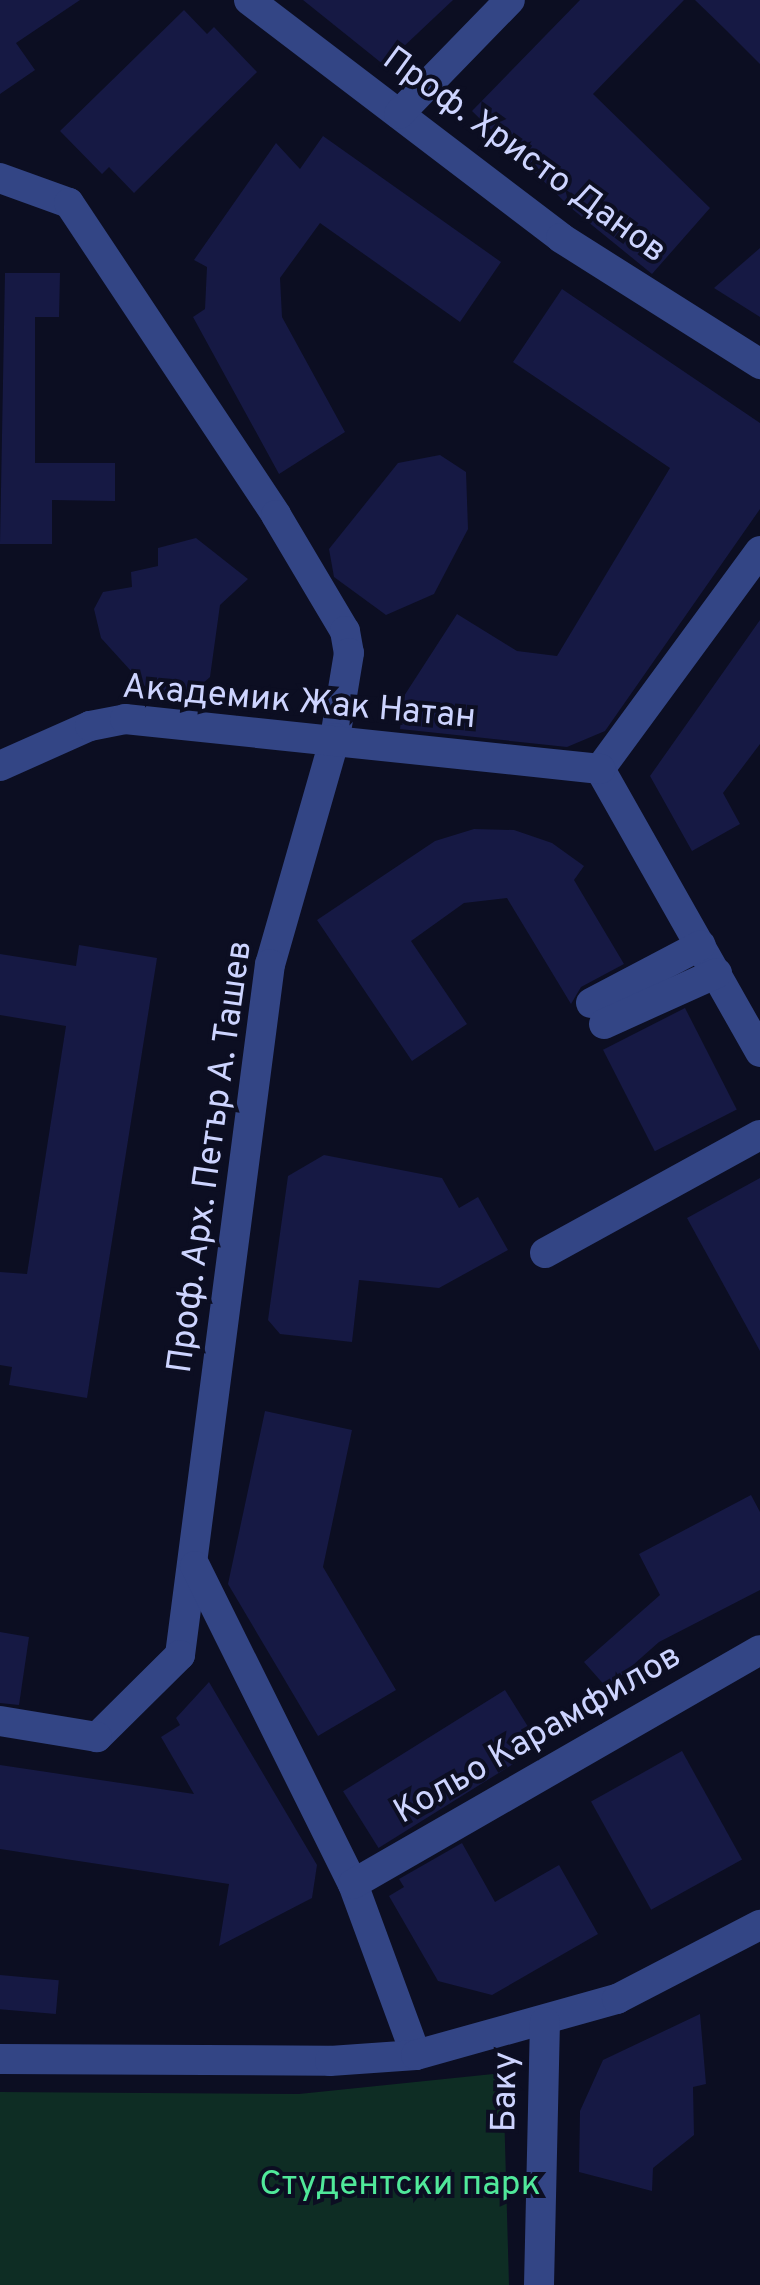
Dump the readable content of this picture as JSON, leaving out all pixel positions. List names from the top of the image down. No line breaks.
{"streets":{"street":["Проф. Христо Данов","Академик Жак Натан","Проф. Арх. Петър А. Ташев","Кольо Карамфилов","Баку"]},"crossings":[["Академик Жак Натан","Проф. Арх. Петър А. Ташев"]],"parks":["Студентски парк"]}
